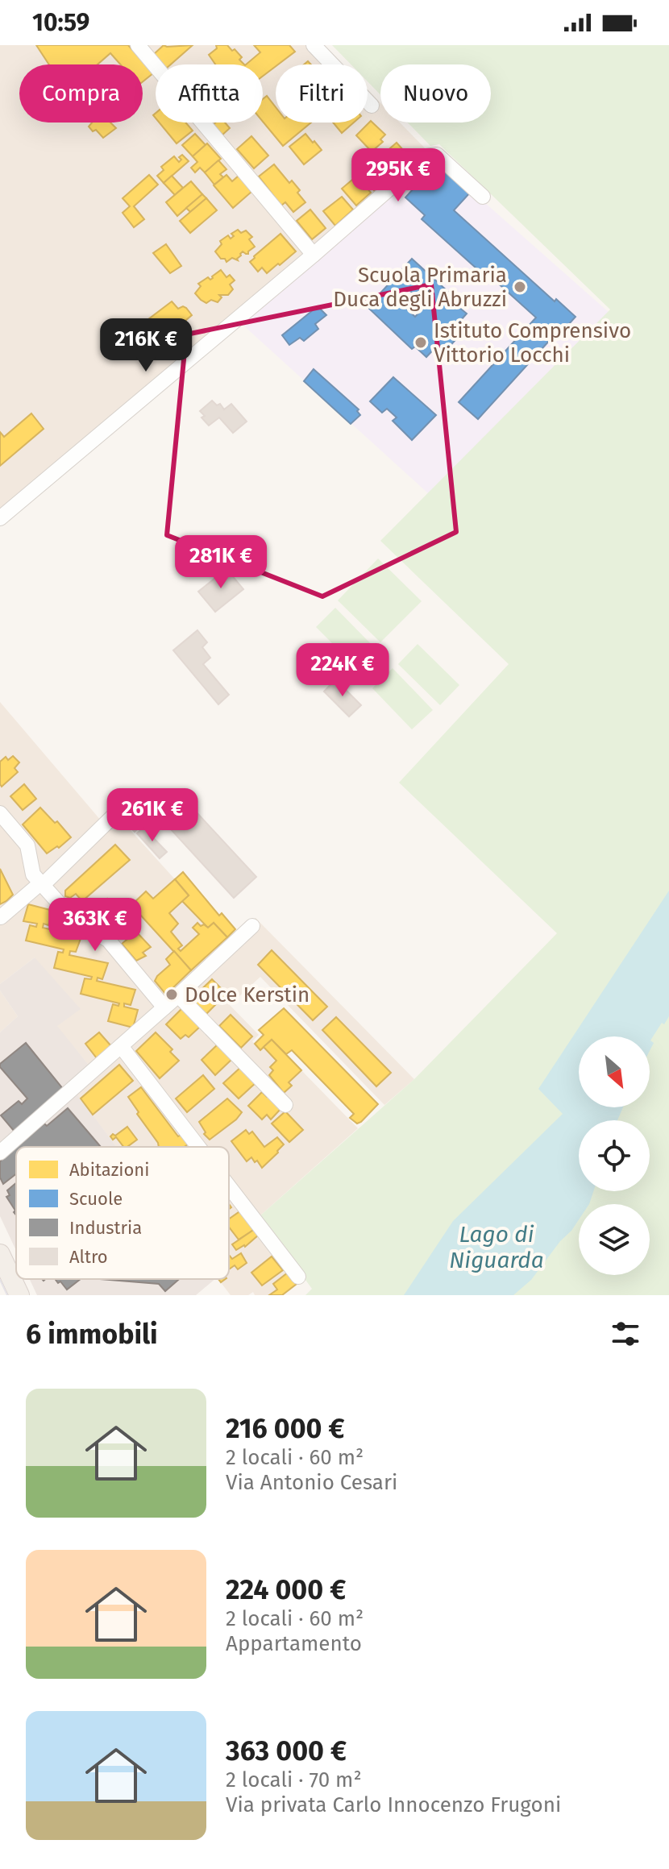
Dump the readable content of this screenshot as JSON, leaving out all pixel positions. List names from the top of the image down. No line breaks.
{"water":["Lago di Niguarda"],"places":["Scuola Primaria Duca degli Abruzzi","Istituto Comprensivo Vittorio Locchi","Dolce Kerstin"],"legend":["Abitazioni","Scuole","Industria","Altro"],"north":"bottom right","page":{"status":"10:59","chip":["Compra","Affitta","Filtri","Nuovo"],"price":["295K €","216K €","281K €","224K €","261K €","363K €"],"heading":"6 immobili","list":[{"name":"216 000 €","note":"2 locali · 60 m² · Via Antonio Cesari"},{"name":"224 000 €","note":"2 locali · 60 m² · Appartamento"},{"name":"363 000 €","note":"2 locali · 70 m² · Via privata Carlo Innocenzo Frugoni"}]}}
